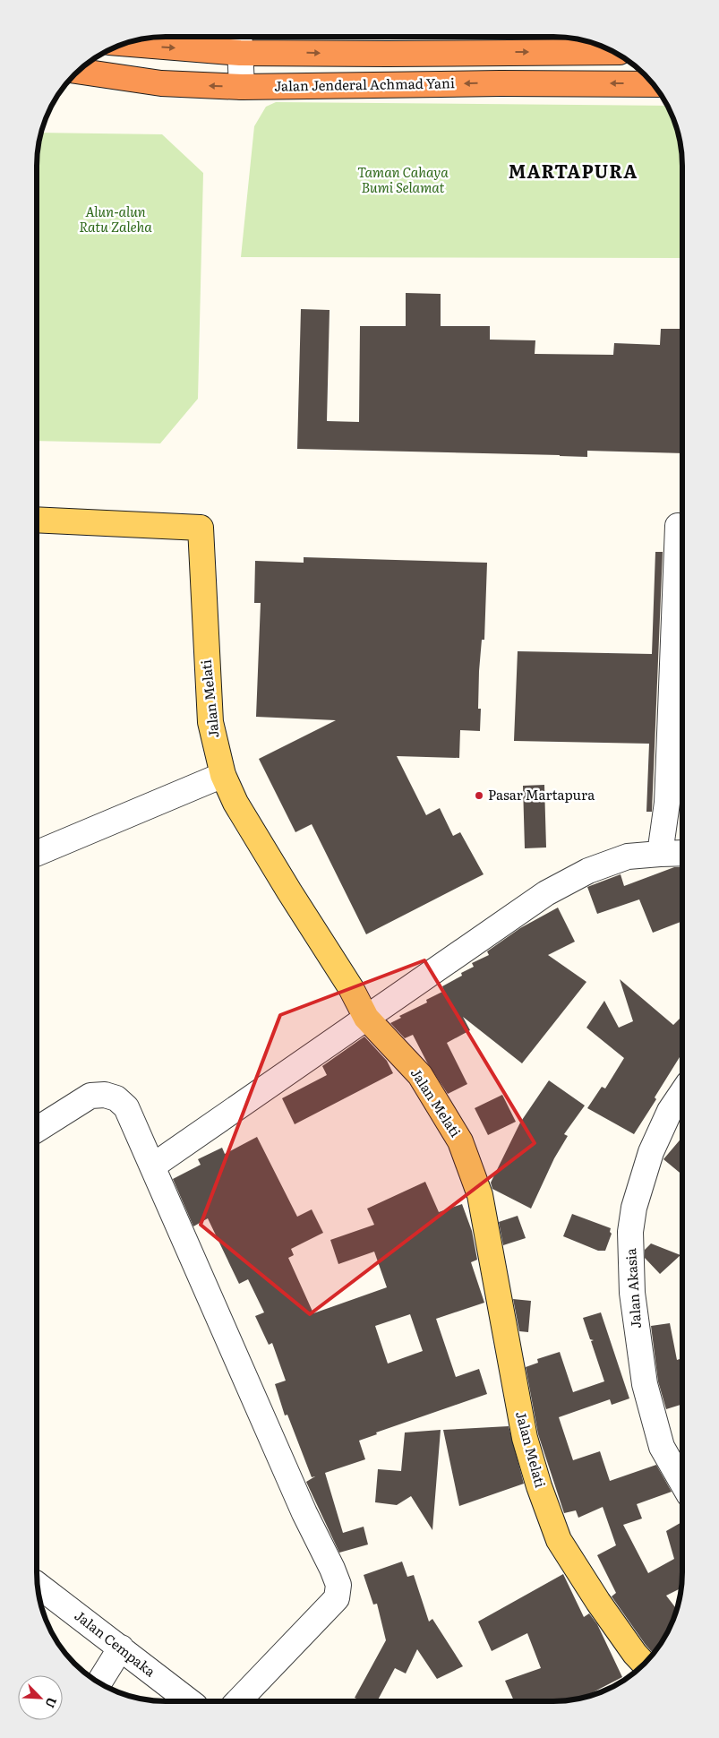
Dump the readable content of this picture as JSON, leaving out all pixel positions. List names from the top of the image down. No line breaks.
{"streets":{"highway":["Jalan Jenderal Achmad Yani"],"main road":["Jalan Melati"],"street":["Jalan Akasia","Jalan Cempaka"]},"districts":["MARTAPURA"],"parks":["Taman Cahaya Bumi Selamat","Alun-alun Ratu Zaleha"],"places":["Pasar Martapura"],"north":"bottom right"}
